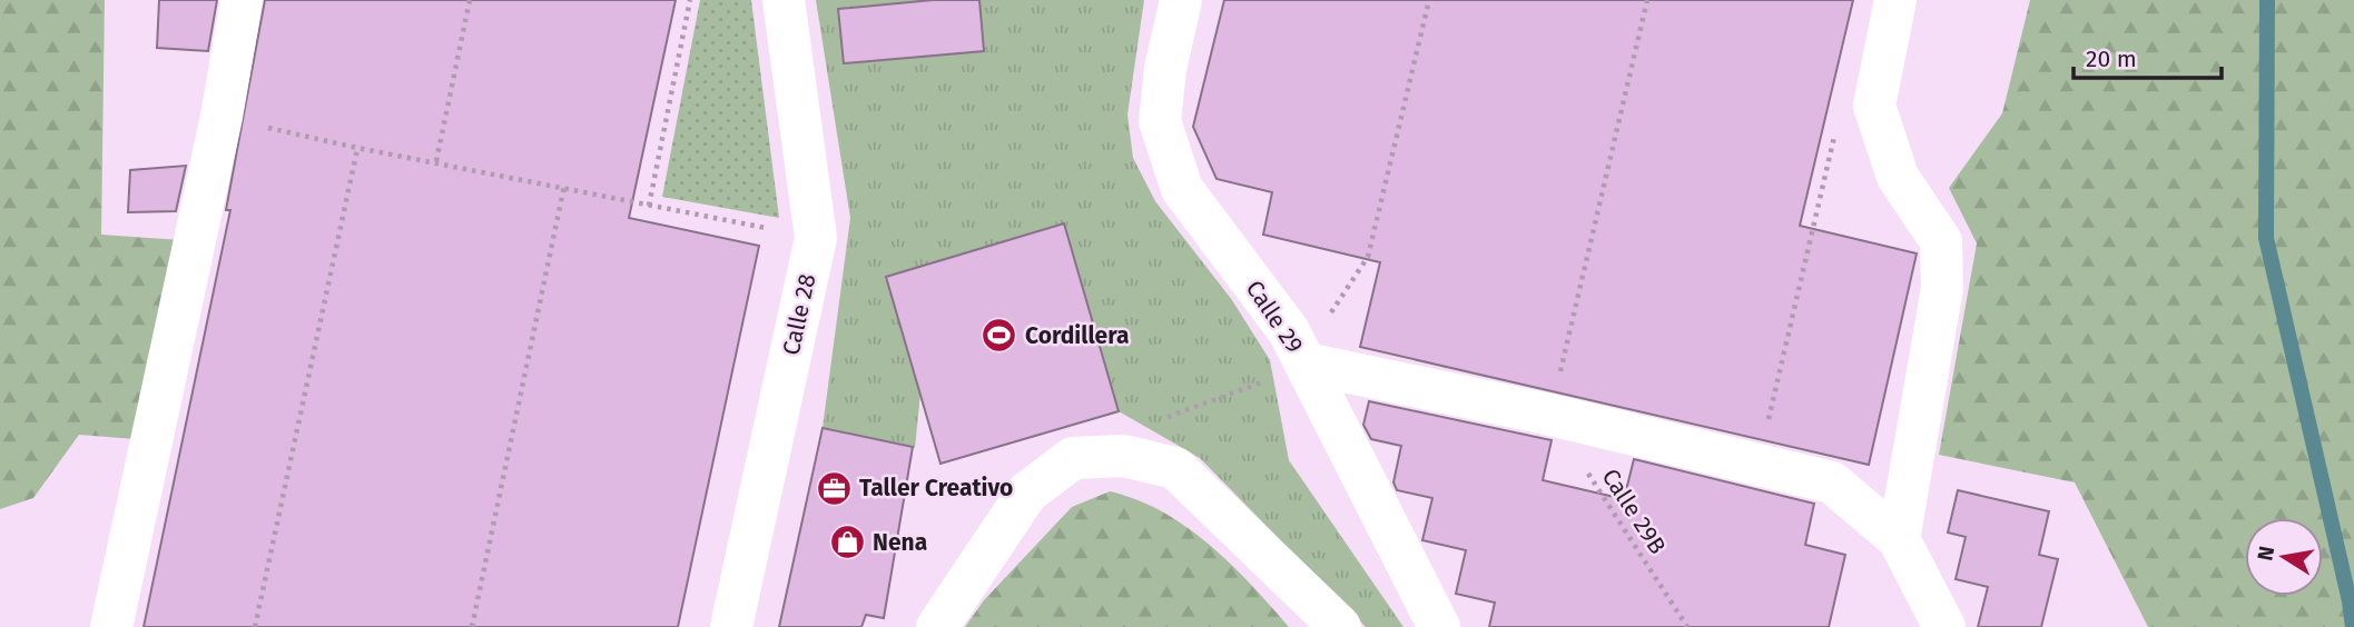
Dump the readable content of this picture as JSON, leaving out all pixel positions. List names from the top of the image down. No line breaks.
{"streets":{"street":["Calle 28","Calle 29"],"path":["Calle 29B"]},"places":{"sports":["Cordillera"],"office":["Taller Creativo"],"shop":["Nena"]},"scale_bar":"20 m","north":"left"}
